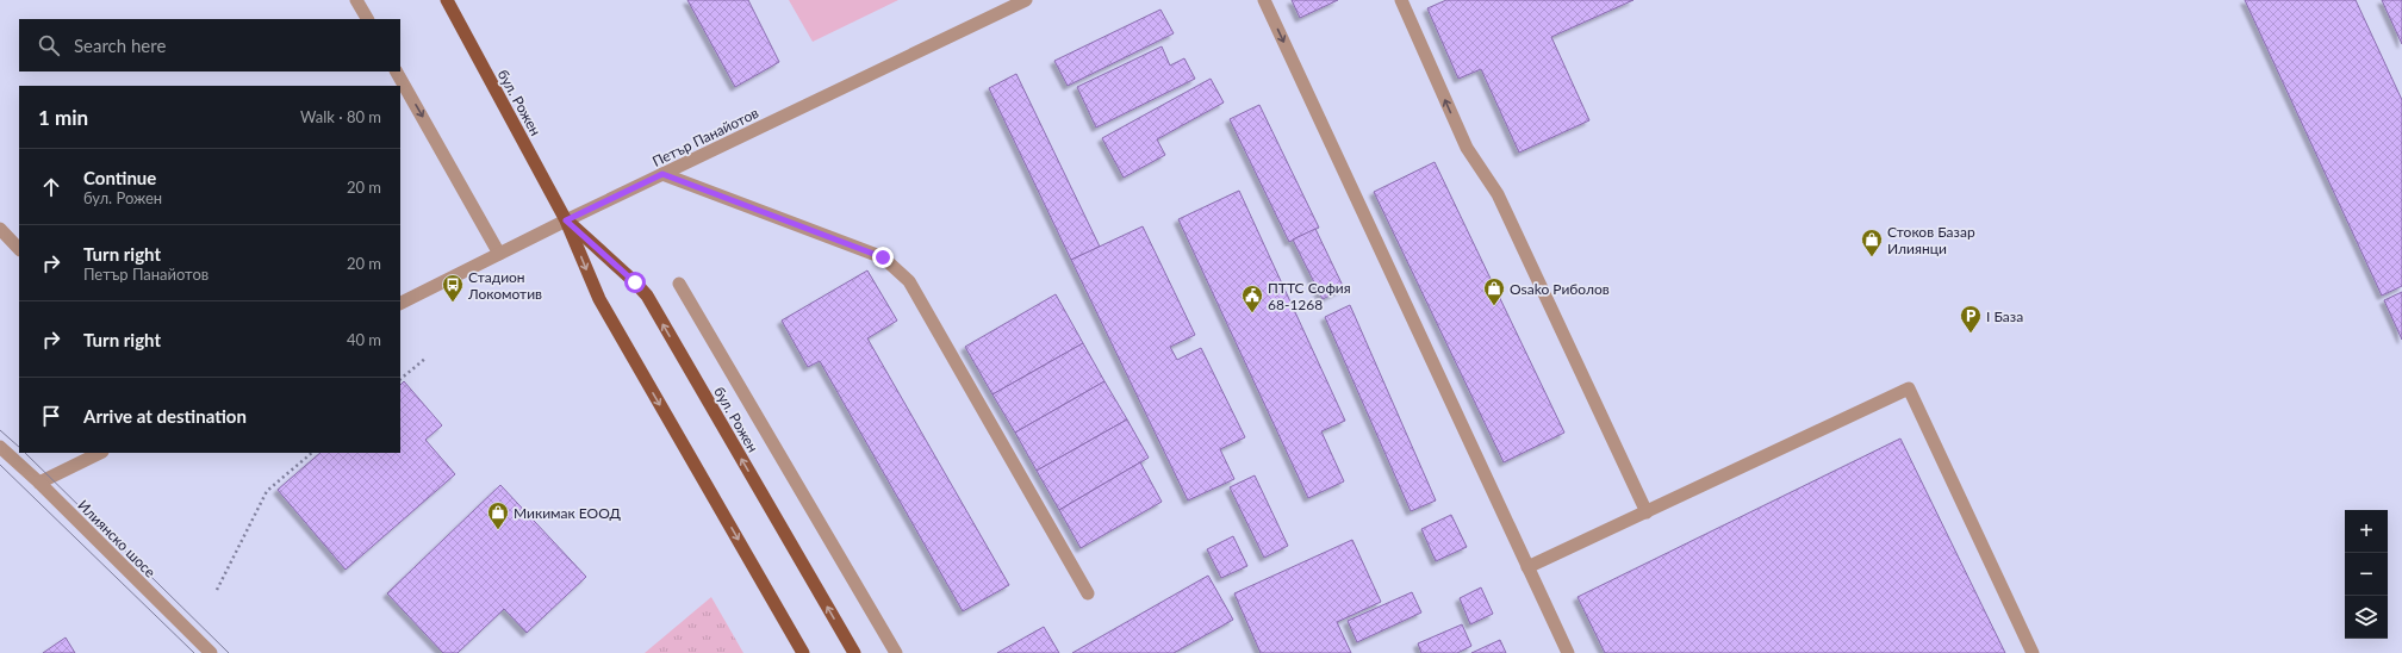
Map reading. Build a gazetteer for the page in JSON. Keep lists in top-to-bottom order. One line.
{"streets":{"main road":["бул. Рожен"],"street":["Петър Панайотов","Илиянско шосе"]},"crossings":[["бул. Рожен","Петър Панайотов"]],"places":{"shop":["Стоков Базар Илиянци","Osako Риболов","Микимак ЕООД"],"bus stop":["Стадион Локомотив"],"public building":["ПТТС София 68-1268"],"parking":["I База"]},"page":{"search":"Search here","heading":["1 min","Walk · 80 m"],"list":[["Continue","бул. Рожен","20 m"],["Turn right","Петър Панайотов","20 m"],["Turn right","40 m"],"Arrive at destination"],"map_buttons":["+","−"]}}
